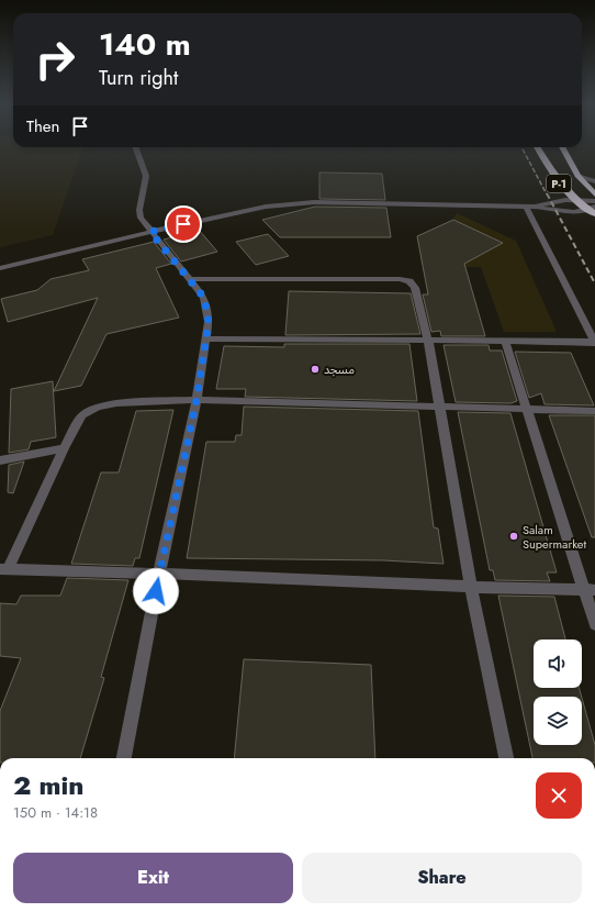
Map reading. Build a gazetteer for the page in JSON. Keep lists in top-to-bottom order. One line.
{"streets":{"highway":["P-1"]},"places":["مسجد","Salam Supermarket"],"page":{"turn":["140 m","Turn right"],"then":"Then","heading":["2 min","150 m · 14:18"],"buttons":["Exit","Share"]}}
